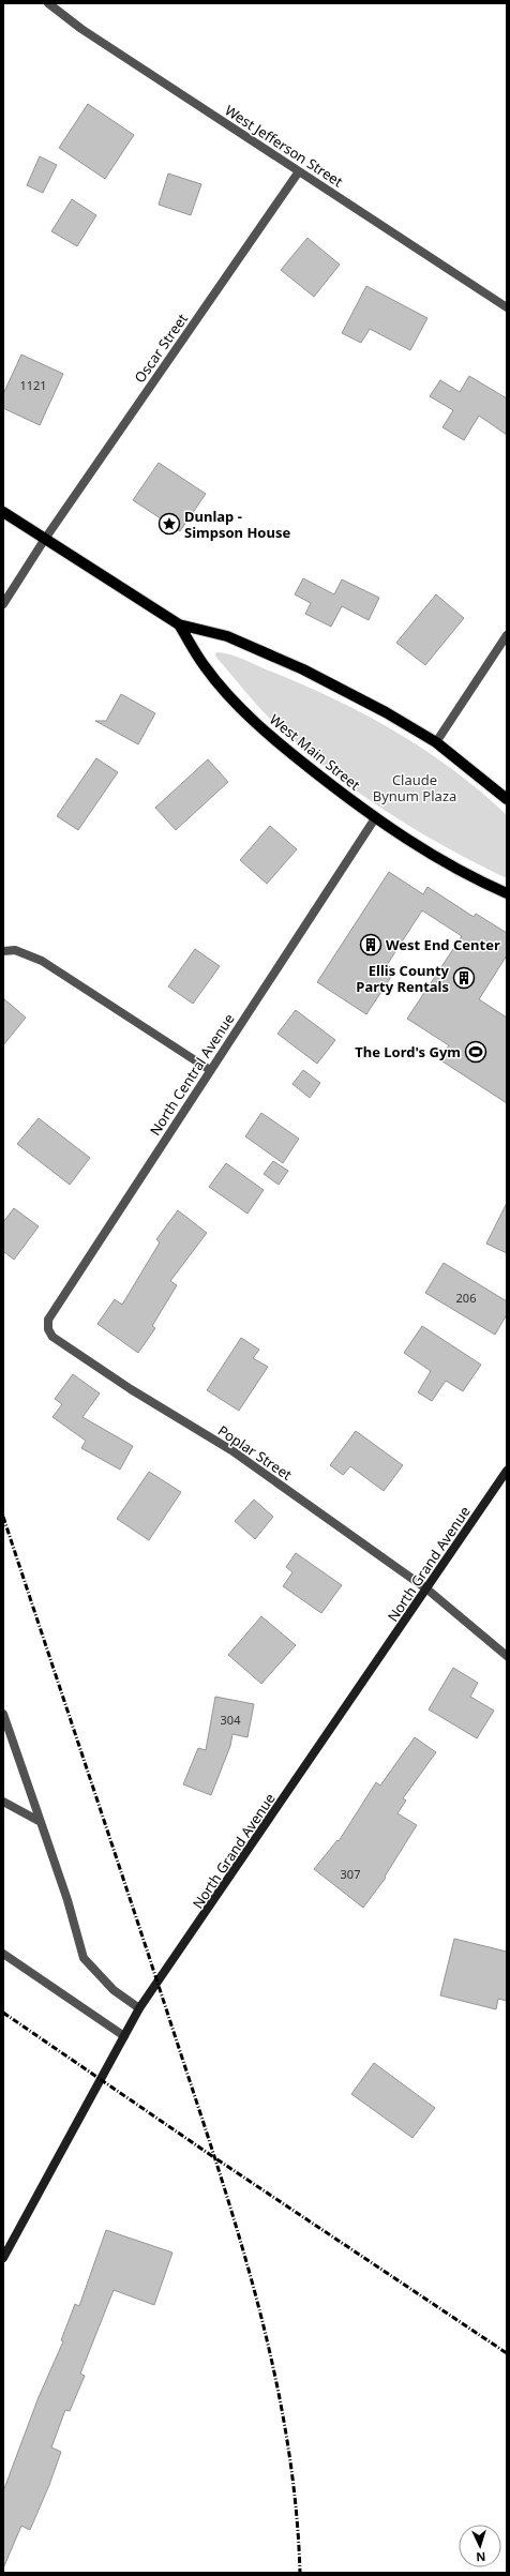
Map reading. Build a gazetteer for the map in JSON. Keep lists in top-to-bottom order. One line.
{"streets":{"main road":["West Main Street","North Grand Avenue"],"street":["West Jefferson Street","Oscar Street","North Central Avenue","Poplar Street"]},"crossings":[["West Jefferson Street","Oscar Street"],["Oscar Street","West Main Street"],["West Main Street","North Central Avenue"],["North Central Avenue","Poplar Street"],["Poplar Street","North Grand Avenue"]],"parks":["Claude Bynum Plaza"],"places":{"place":["Dunlap - Simpson House"],"building":["West End Center","Ellis County Party Rentals"],"sports":["The Lord's Gym"]},"house_numbers":["1121","206","304","307"],"north":"bottom"}
